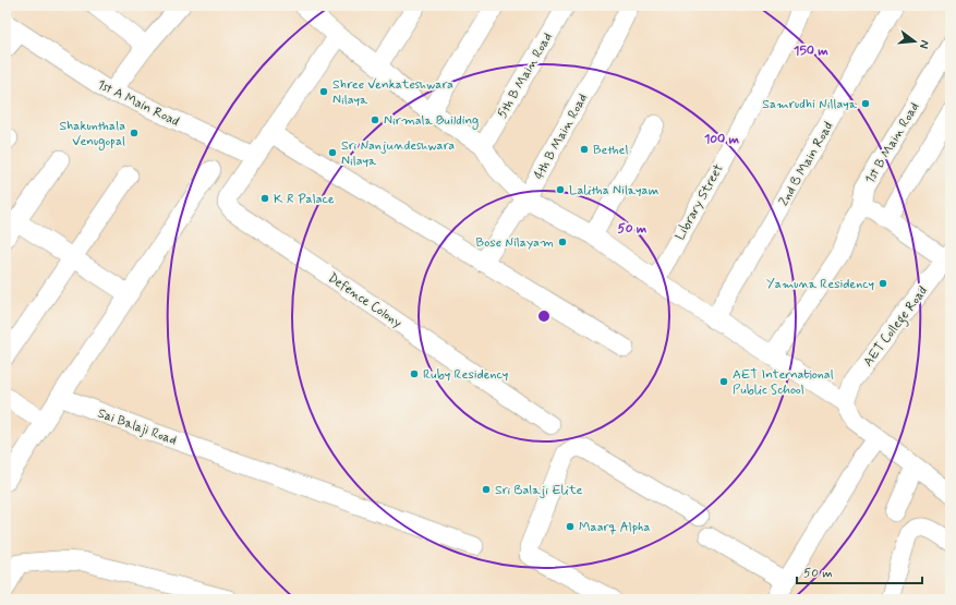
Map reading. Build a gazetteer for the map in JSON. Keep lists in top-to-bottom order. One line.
{"streets":{"street":["5th B Main Road","1st A Main Road","4th B Main Road","1st B Main Road","2nd B Main Road","Library Street","Defence Colony","AET College Road","Sai Balaji Road"]},"crossings":[["1st A Main Road","Defence Colony"]],"places":["Shree Venkateshwara Nilaya","Samrudhi Nillaya","Nirmala Building","Shakunthala Venugopal","Bethel","Sri Nanjundeshwara Nilaya","Lalitha Nilayam","K R Palace","Bose Nilayam","Yamuna Residency","Ruby Residency","AET International Public School","Sri Balaji Elite","Maarq Alpha"],"scale_bar":"50 m","north":"right","rings":["150 m","100 m","50 m"]}
